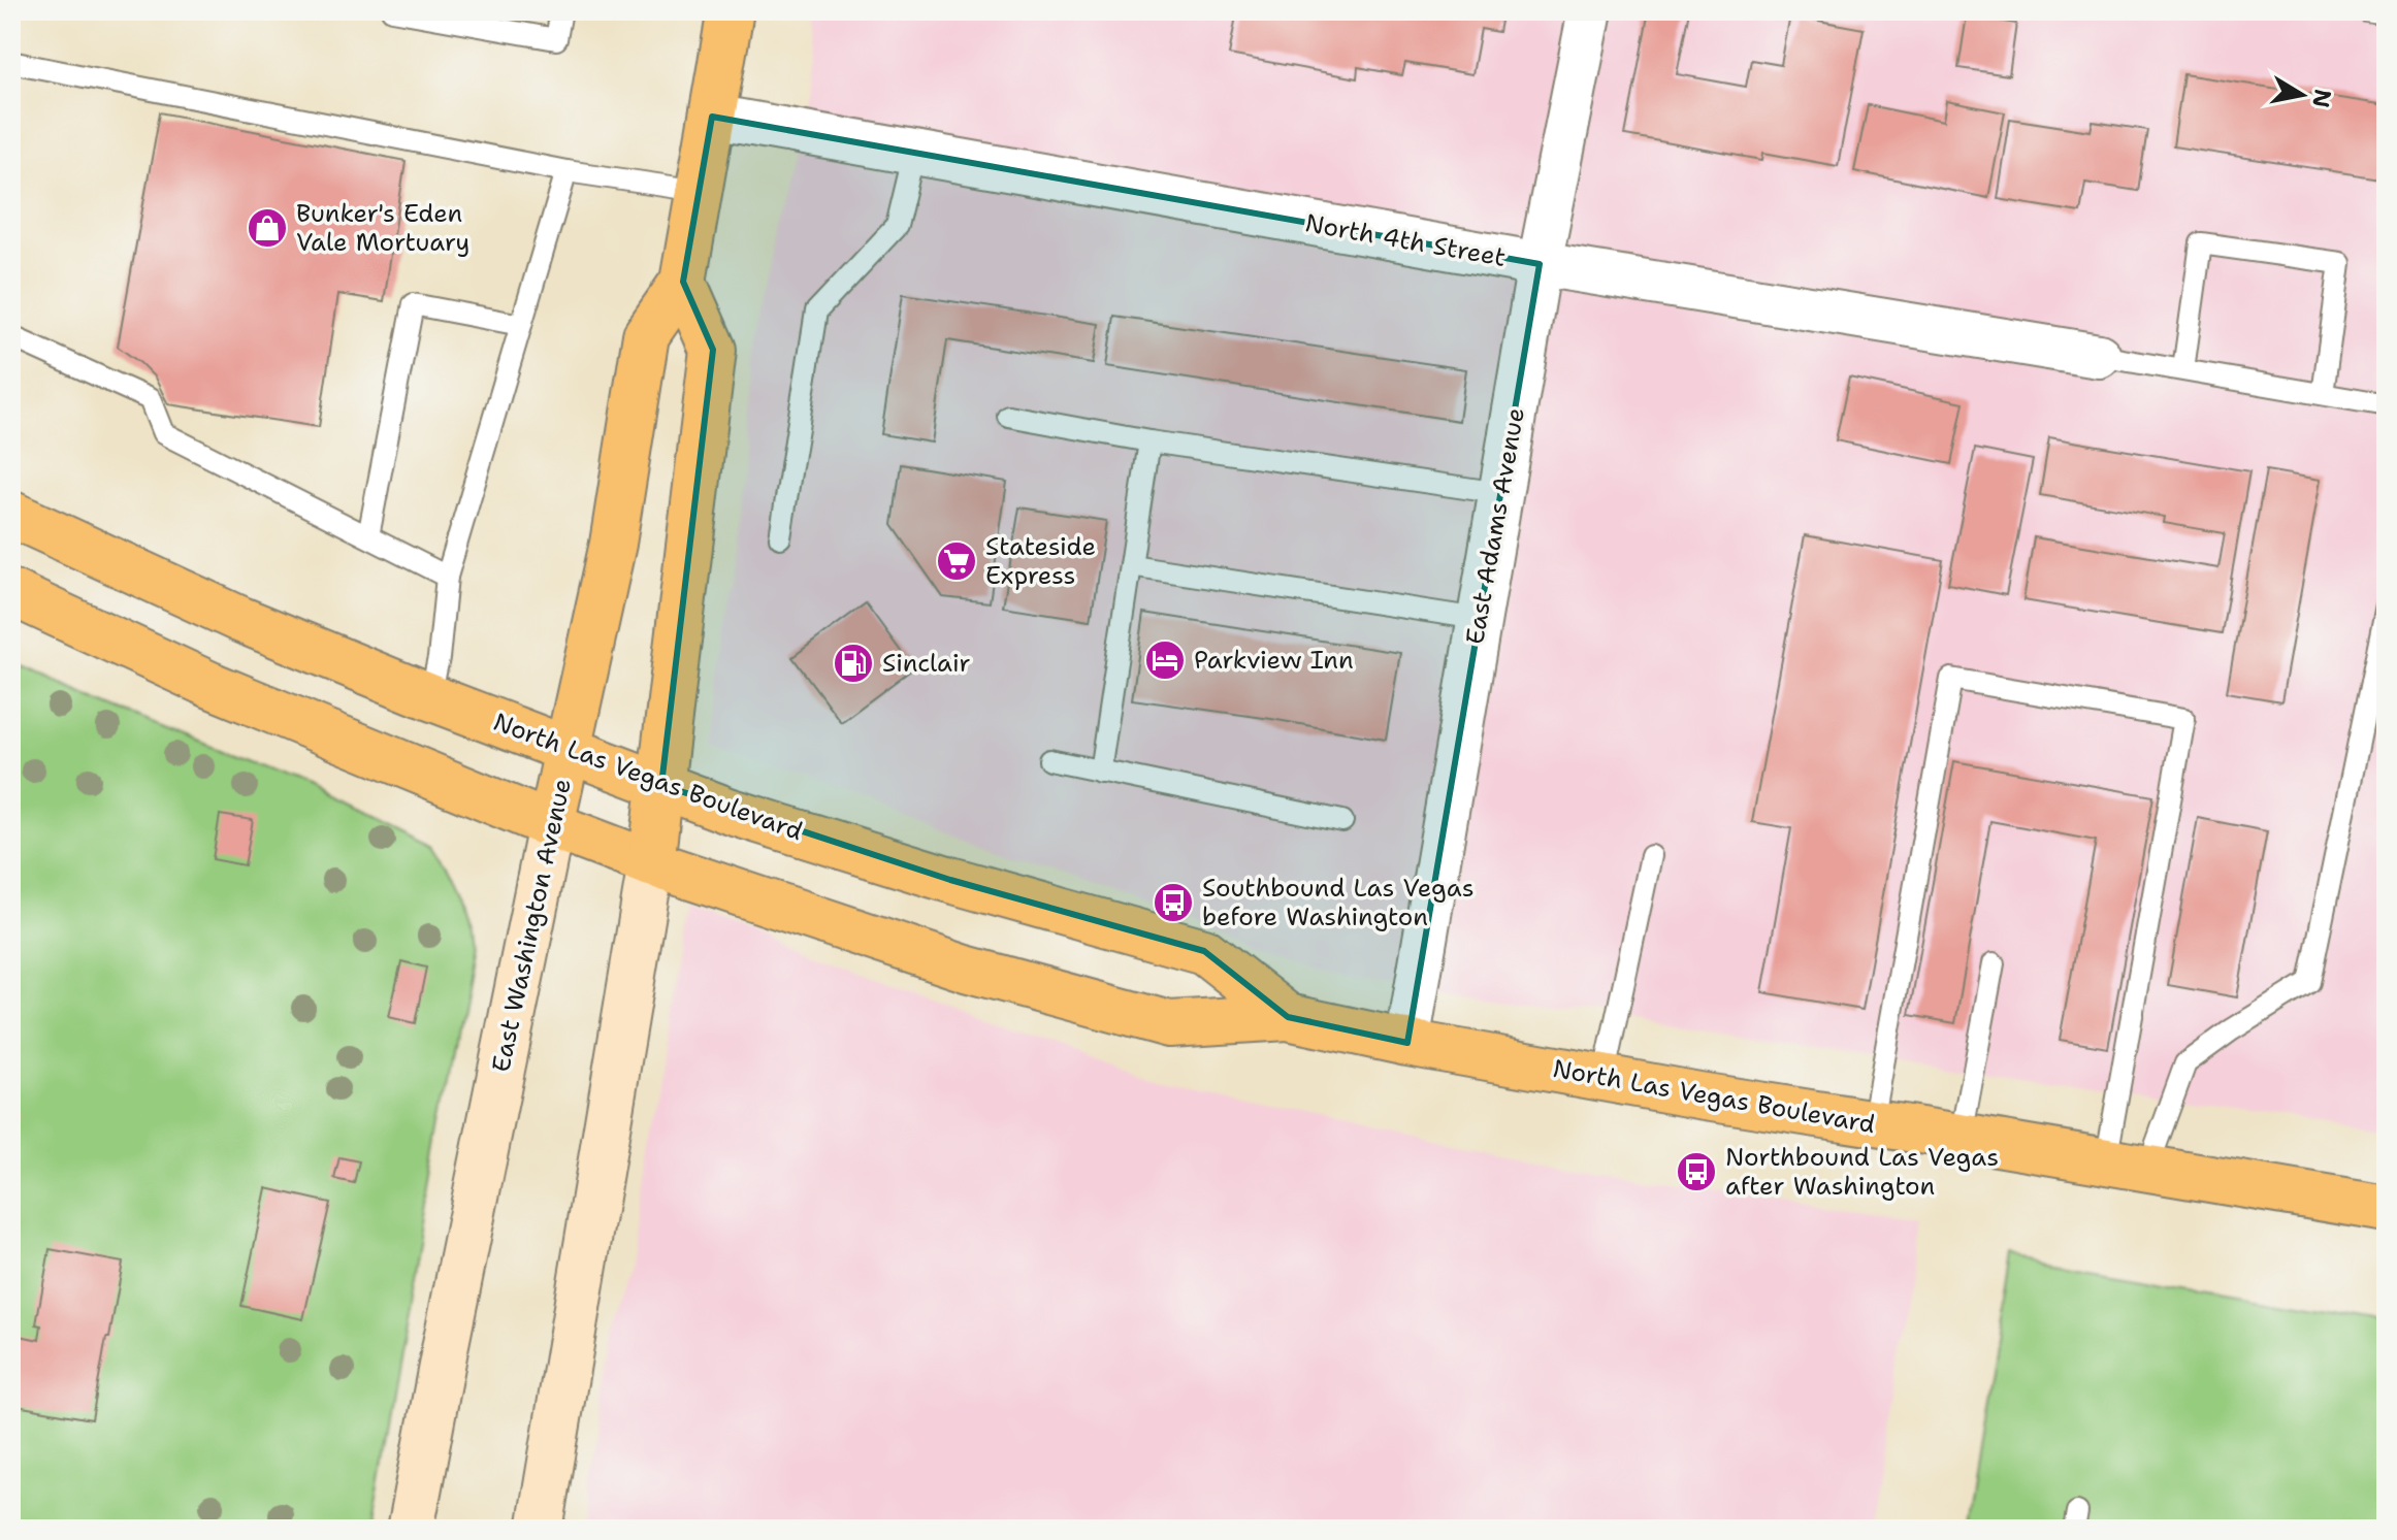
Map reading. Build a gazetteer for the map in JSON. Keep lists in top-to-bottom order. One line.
{"streets":{"main road":["North Las Vegas Boulevard","East Washington Avenue"],"street":["North 4th Street","East Adams Avenue"]},"crossings":[["North 4th Street","East Adams Avenue"],["North 4th Street","East Washington Avenue"],["East Adams Avenue","North Las Vegas Boulevard"],["North Las Vegas Boulevard","East Washington Avenue"]],"places":{"shop":["Bunker's Eden Vale Mortuary"],"supermarket":["Stateside Express"],"hotel":["Parkview Inn"],"fuel station":["Sinclair"],"bus stop":["Southbound Las Vegas before Washington","Northbound Las Vegas after Washington"]},"north":"right"}
